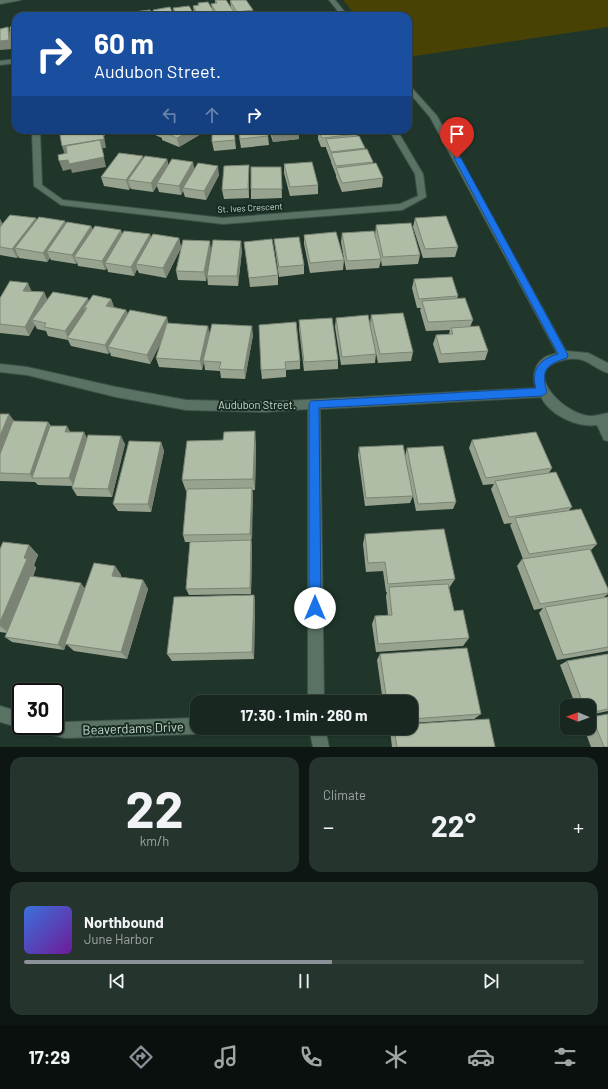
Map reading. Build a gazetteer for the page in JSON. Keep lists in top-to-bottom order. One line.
{"streets":{"street":["St. Ives Crescent","Audubon Street.","Beaverdams Drive"]},"north":"left","page":{"turn":["60 m","Audubon Street."],"limit":"30","trip":"17:30 · 1 min · 260 m","tile":[["22","km/h"],"Climate"],"heat":["−","22°","+"],"song":["Northbound","June Harbor"],"tabs":"17:29"}}
